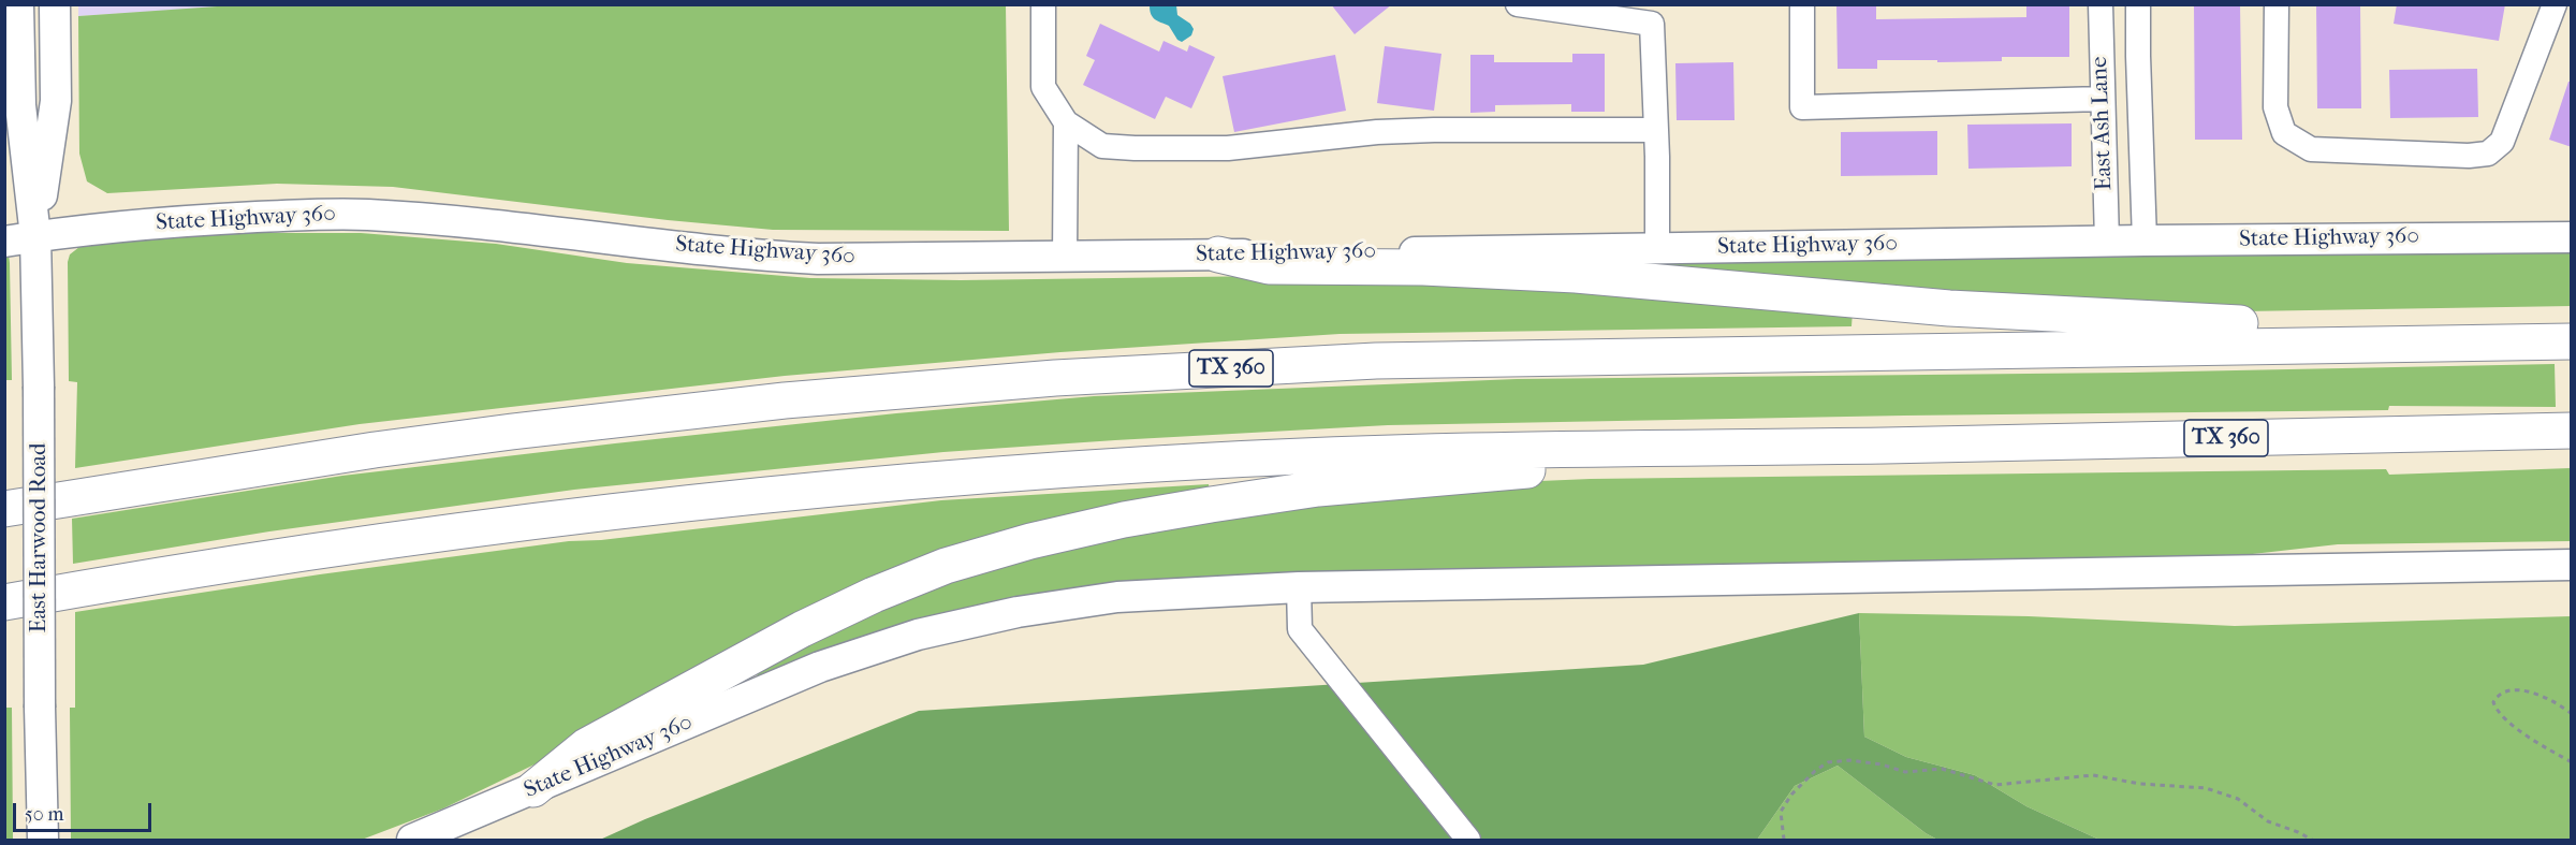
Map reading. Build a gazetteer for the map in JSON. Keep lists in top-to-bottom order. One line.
{"streets":{"highway":["TX 360"],"main road":["State Highway 360","East Harwood Road"],"street":["East Ash Lane"]},"crossings":[["East Ash Lane","State Highway 360"],["State Highway 360","East Harwood Road"]],"scale_bar":"50 m"}
